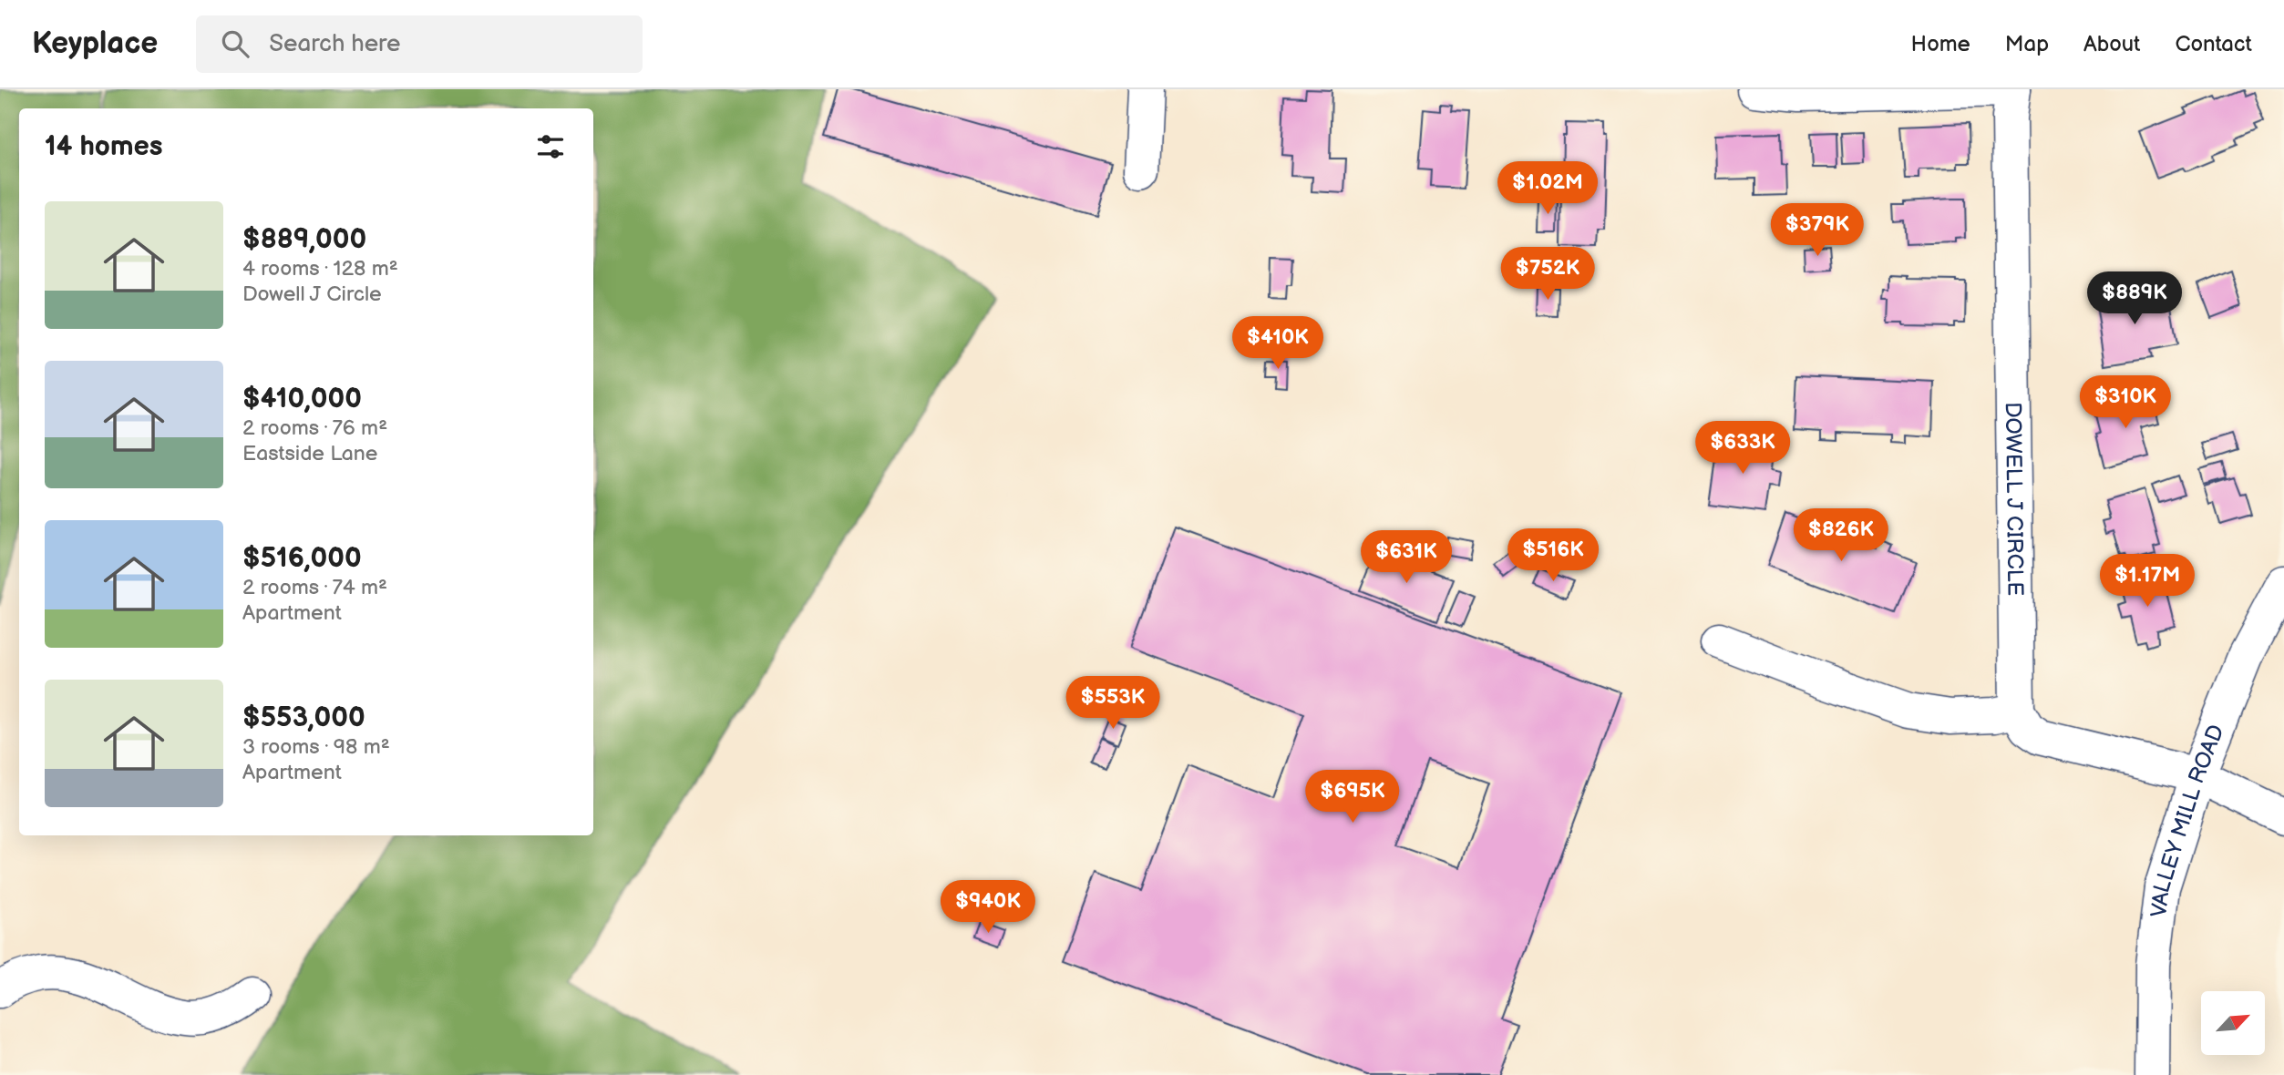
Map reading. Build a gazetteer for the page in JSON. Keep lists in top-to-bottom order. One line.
{"streets":{"street":["DOWELL J CIRCLE","VALLEY MILL ROAD"]},"north":"top right","page":{"header":"Keyplace","search":"Search here","nav":["Home","Map","About","Contact"],"heading":"14 homes","price":["$1.02M","$379K","$752K","$889K","$410K","$310K","$633K","$826K","$516K","$631K","$1.17M","$553K","$695K","$940K"],"list":[{"name":"$889,000","note":"4 rooms · 128 m² · Dowell J Circle"},{"name":"$410,000","note":"2 rooms · 76 m² · Eastside Lane"},{"name":"$516,000","note":"2 rooms · 74 m² · Apartment"},{"name":"$553,000","note":"3 rooms · 98 m² · Apartment"}]}}
